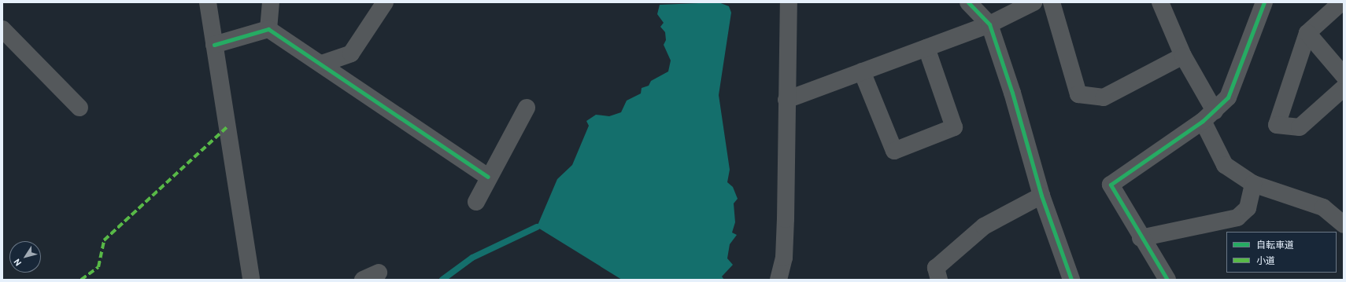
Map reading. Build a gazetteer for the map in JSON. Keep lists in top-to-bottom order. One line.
{"legend":["自転車道","小道"],"north":"bottom left"}
